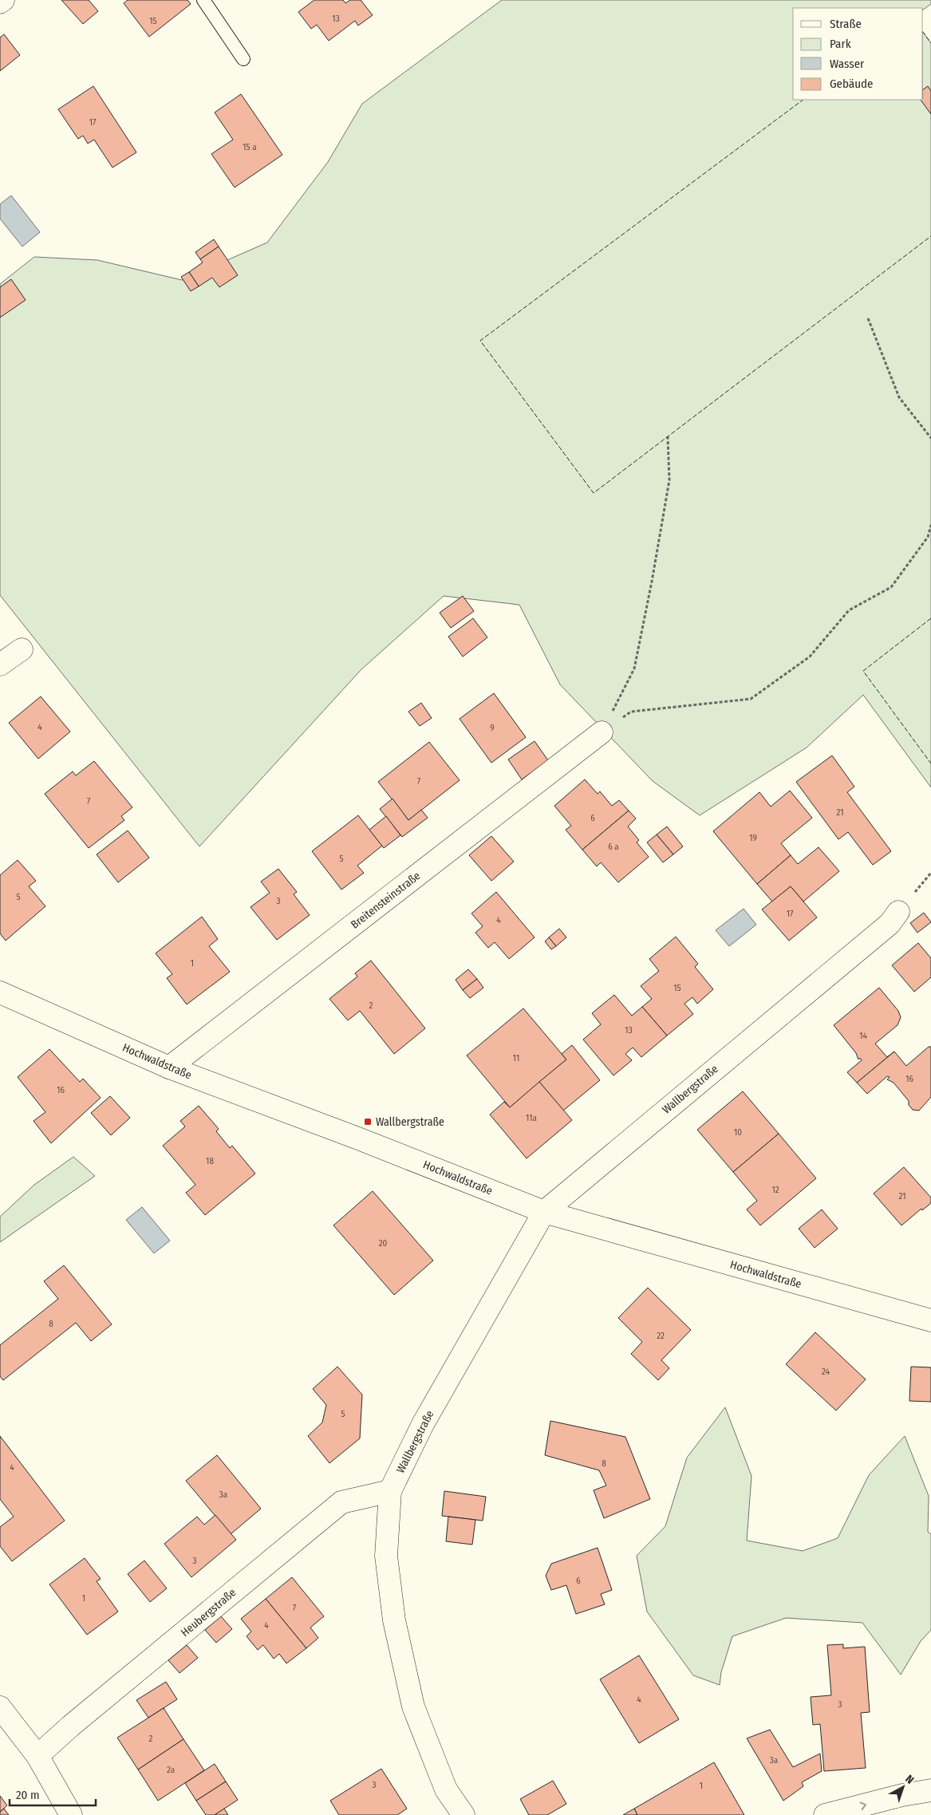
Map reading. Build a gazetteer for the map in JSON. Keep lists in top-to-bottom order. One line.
{"streets":{"street":["Breitensteinstraße","Hochwaldstraße","Wallbergstraße","Heubergstraße"]},"crossings":[["Breitensteinstraße","Hochwaldstraße"],["Hochwaldstraße","Wallbergstraße"],["Wallbergstraße","Heubergstraße"]],"places":{"transit":["Wallbergstraße"]},"house_numbers":["13","15","17","15 a","4","9","7","7","21","6","19","6 a","5","5","3","17","4","1","15","2","13","14","11","16","16","11a","10","18","12","21","20","8","22","24","5","8","4","3a","3","6","1","7","4","4","3","2","3a","2a","3","1"],"legend":["Straße","Park","Wasser","Gebäude"],"scale_bar":"20 m","north":"top right"}
